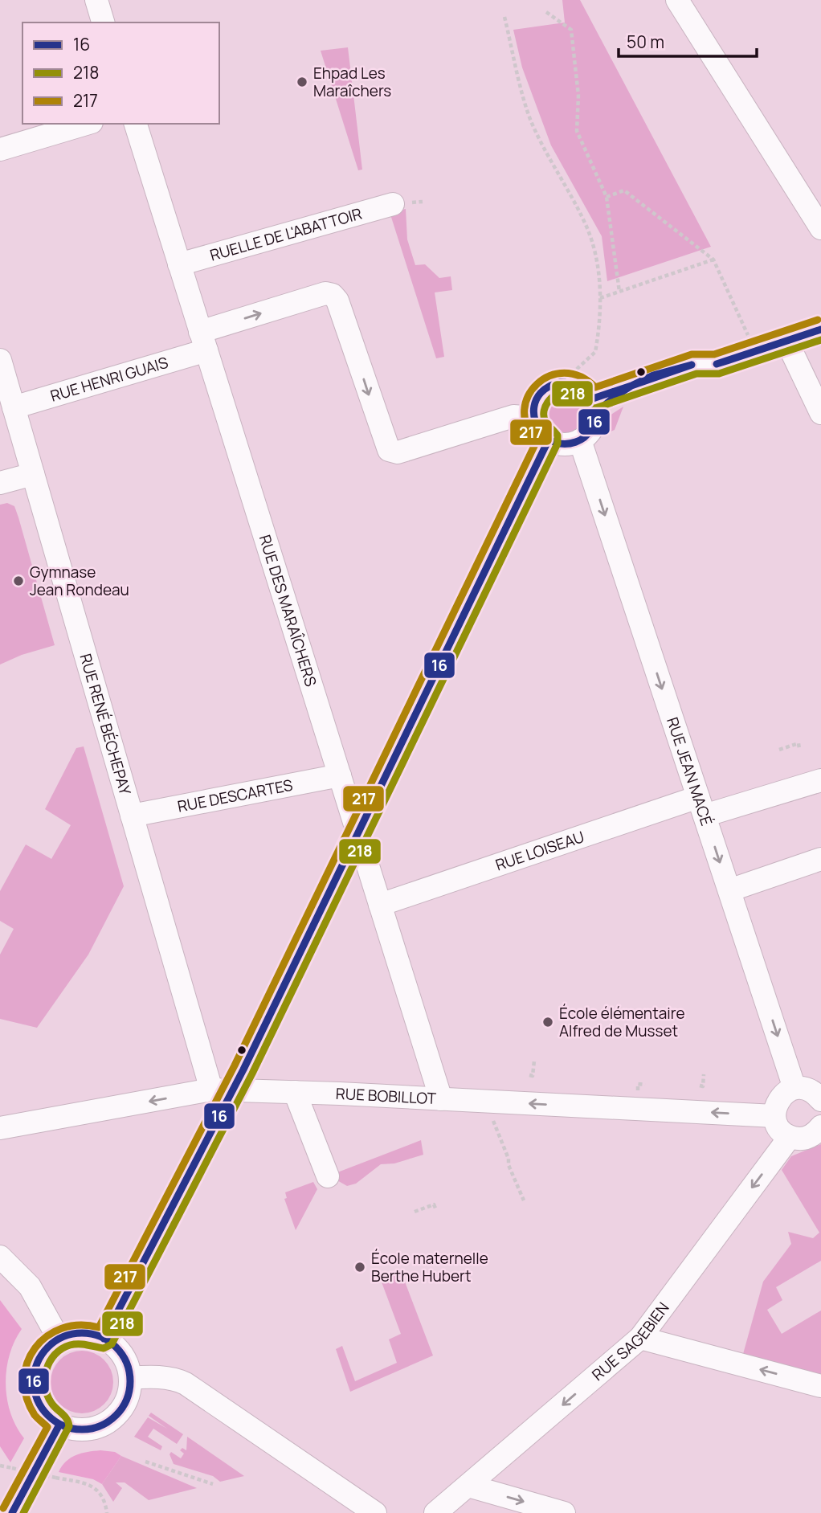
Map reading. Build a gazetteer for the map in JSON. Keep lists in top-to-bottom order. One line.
{"streets":{"street":["RUELLE DE L'ABATTOIR","RUE HENRI GUAIS","RUE DES MARAÎCHERS","RUE RENÉ BÉCHEPAY","RUE JEAN MACÉ","RUE DESCARTES","RUE LOISEAU","RUE BOBILLOT","RUE SAGEBIEN"]},"crossings":[["RUELLE DE L'ABATTOIR","RUE DES MARAÎCHERS"],["RUE HENRI GUAIS","RUE DES MARAÎCHERS"],["RUE HENRI GUAIS","RUE RENÉ BÉCHEPAY"],["RUE HENRI GUAIS","RUE JEAN MACÉ"],["RUE DES MARAÎCHERS","RUE DESCARTES"],["RUE DES MARAÎCHERS","RUE LOISEAU"],["RUE DES MARAÎCHERS","RUE BOBILLOT"],["RUE RENÉ BÉCHEPAY","RUE DESCARTES"],["RUE RENÉ BÉCHEPAY","RUE BOBILLOT"],["RUE JEAN MACÉ","RUE LOISEAU"]],"one_way":["RUE JEAN MACÉ","RUE BOBILLOT","RUE SAGEBIEN"],"places":["Ehpad Les Maraîchers","Gymnase Jean Rondeau","École élémentaire Alfred de Musset","École maternelle Berthe Hubert"],"lines":["transit line 217","transit line 16","transit line 218"],"legend":["16","218","217"],"scale_bar":"50 m"}
